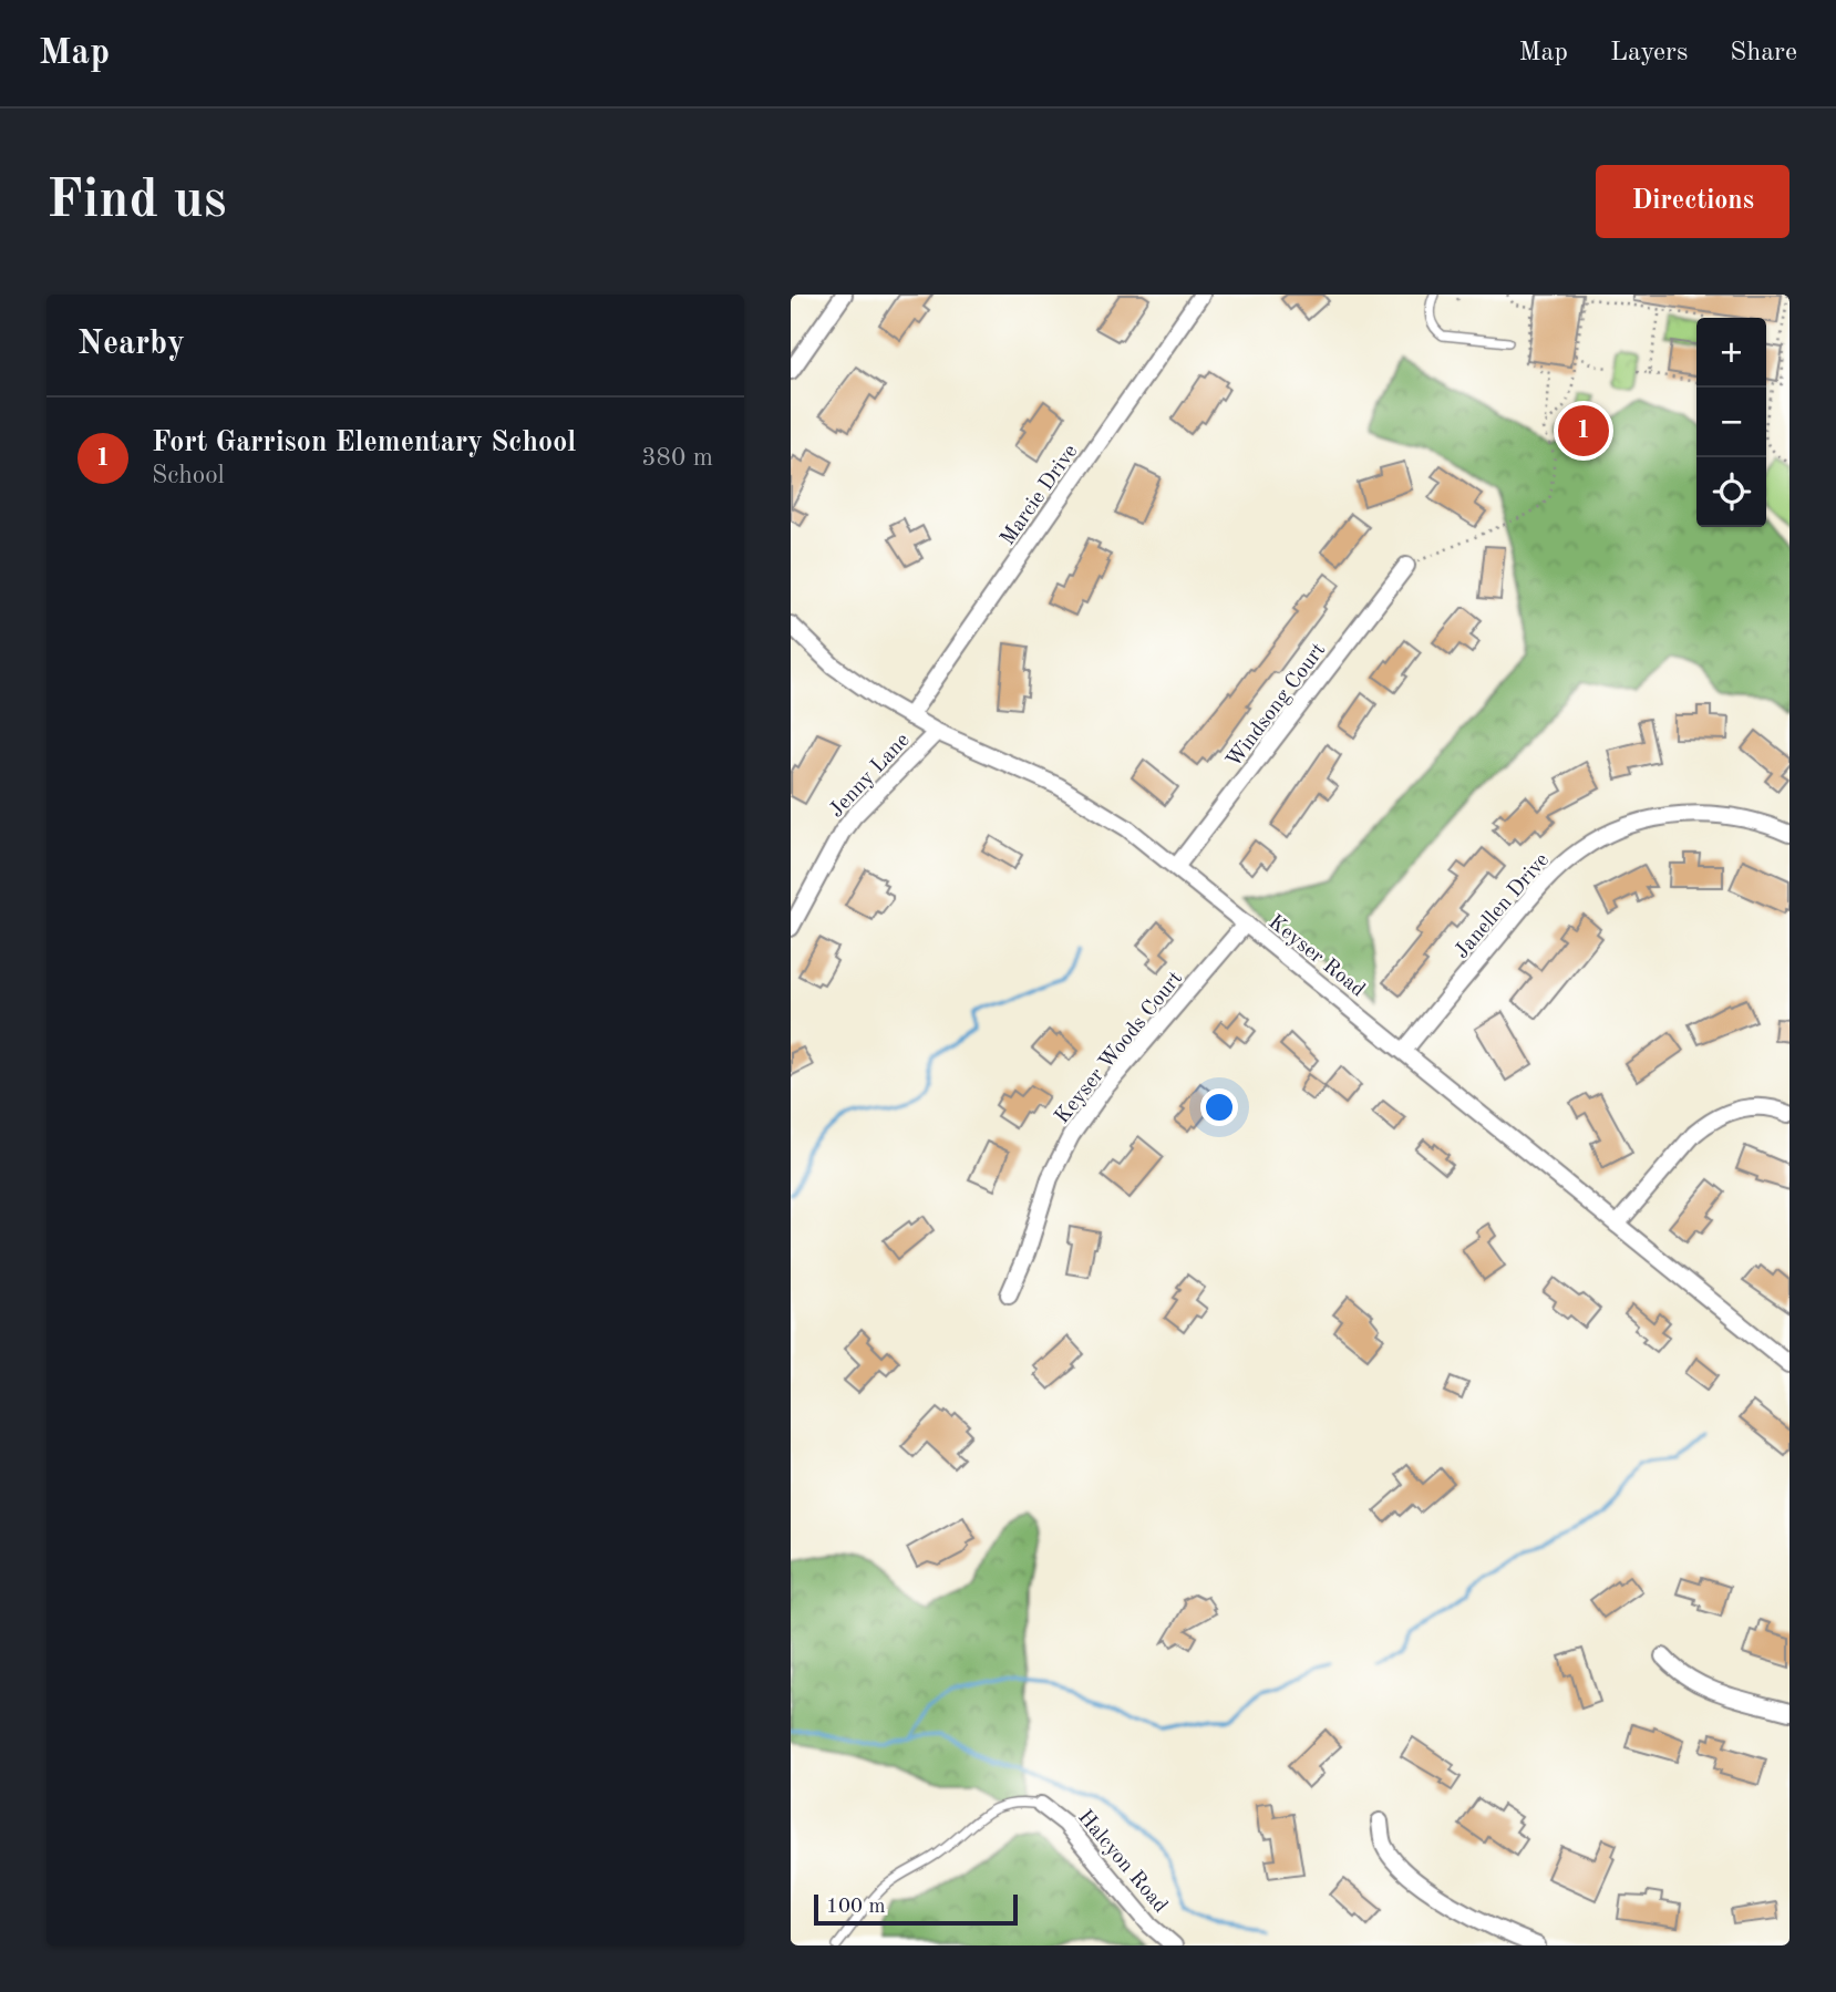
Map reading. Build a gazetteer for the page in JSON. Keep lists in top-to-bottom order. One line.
{"streets":{"street":["Marcie Drive","Windsong Court","Jenny Lane","Janellen Drive","Keyser Road","Keyser Woods Court","Halcyon Road"]},"crossings":[["Marcie Drive","Keyser Road"],["Windsong Court","Keyser Road"],["Jenny Lane","Keyser Road"],["Janellen Drive","Keyser Road"],["Keyser Road","Keyser Woods Court"]],"scale_bar":"100 m","page":{"header":"Map","nav":["Map","Layers","Share"],"buttons":"Directions","title":"Find us","heading":"Nearby","map_buttons":["+","−"],"list":[{"mark":"1","name":"Fort Garrison Elementary School","note":"School","value":"380 m"}],"pins":"1","scale":"100 m"}}
